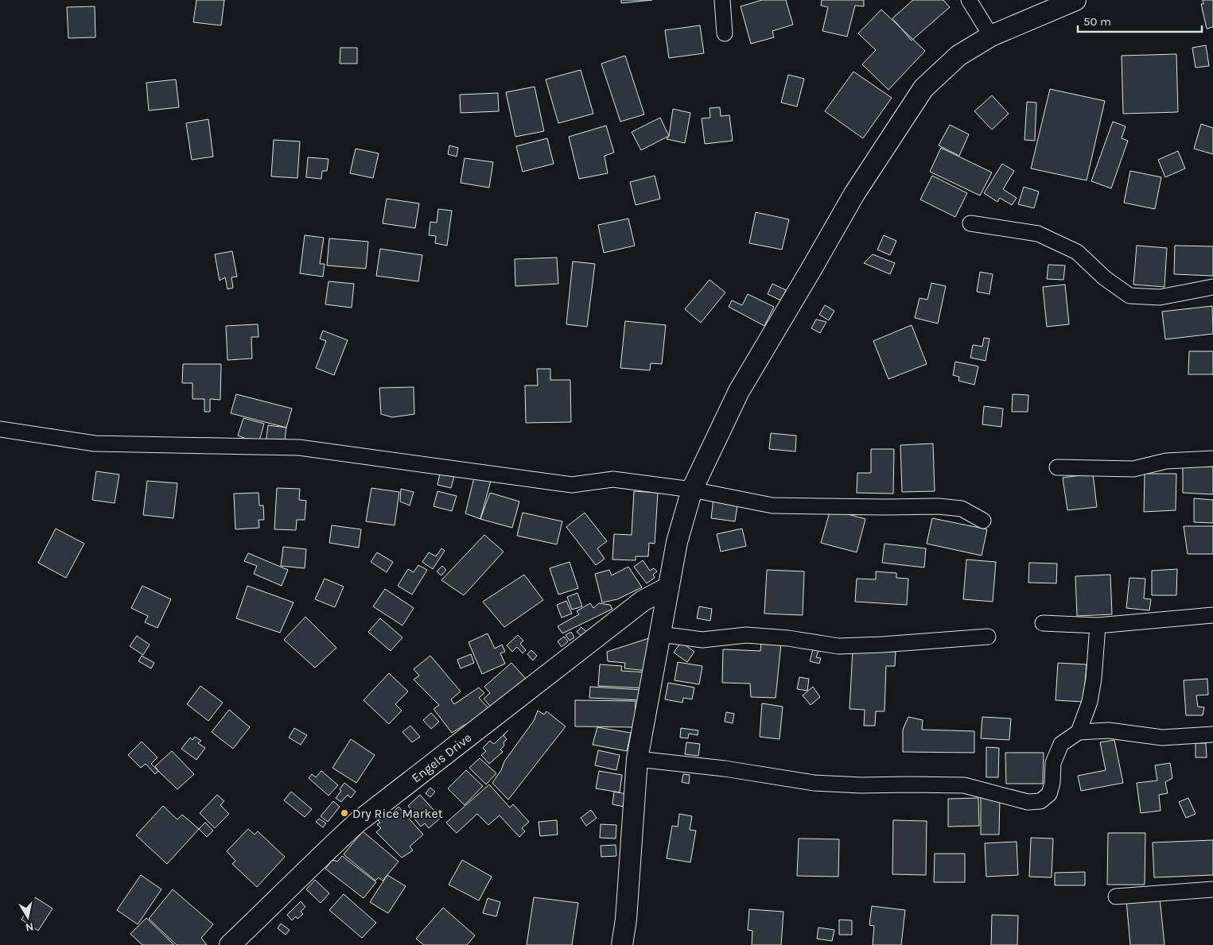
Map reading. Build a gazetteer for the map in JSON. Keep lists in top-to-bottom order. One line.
{"streets":{"main road":["Engels Drive"]},"places":["Dry Rice Market"],"scale_bar":"50 m","north":"bottom"}
